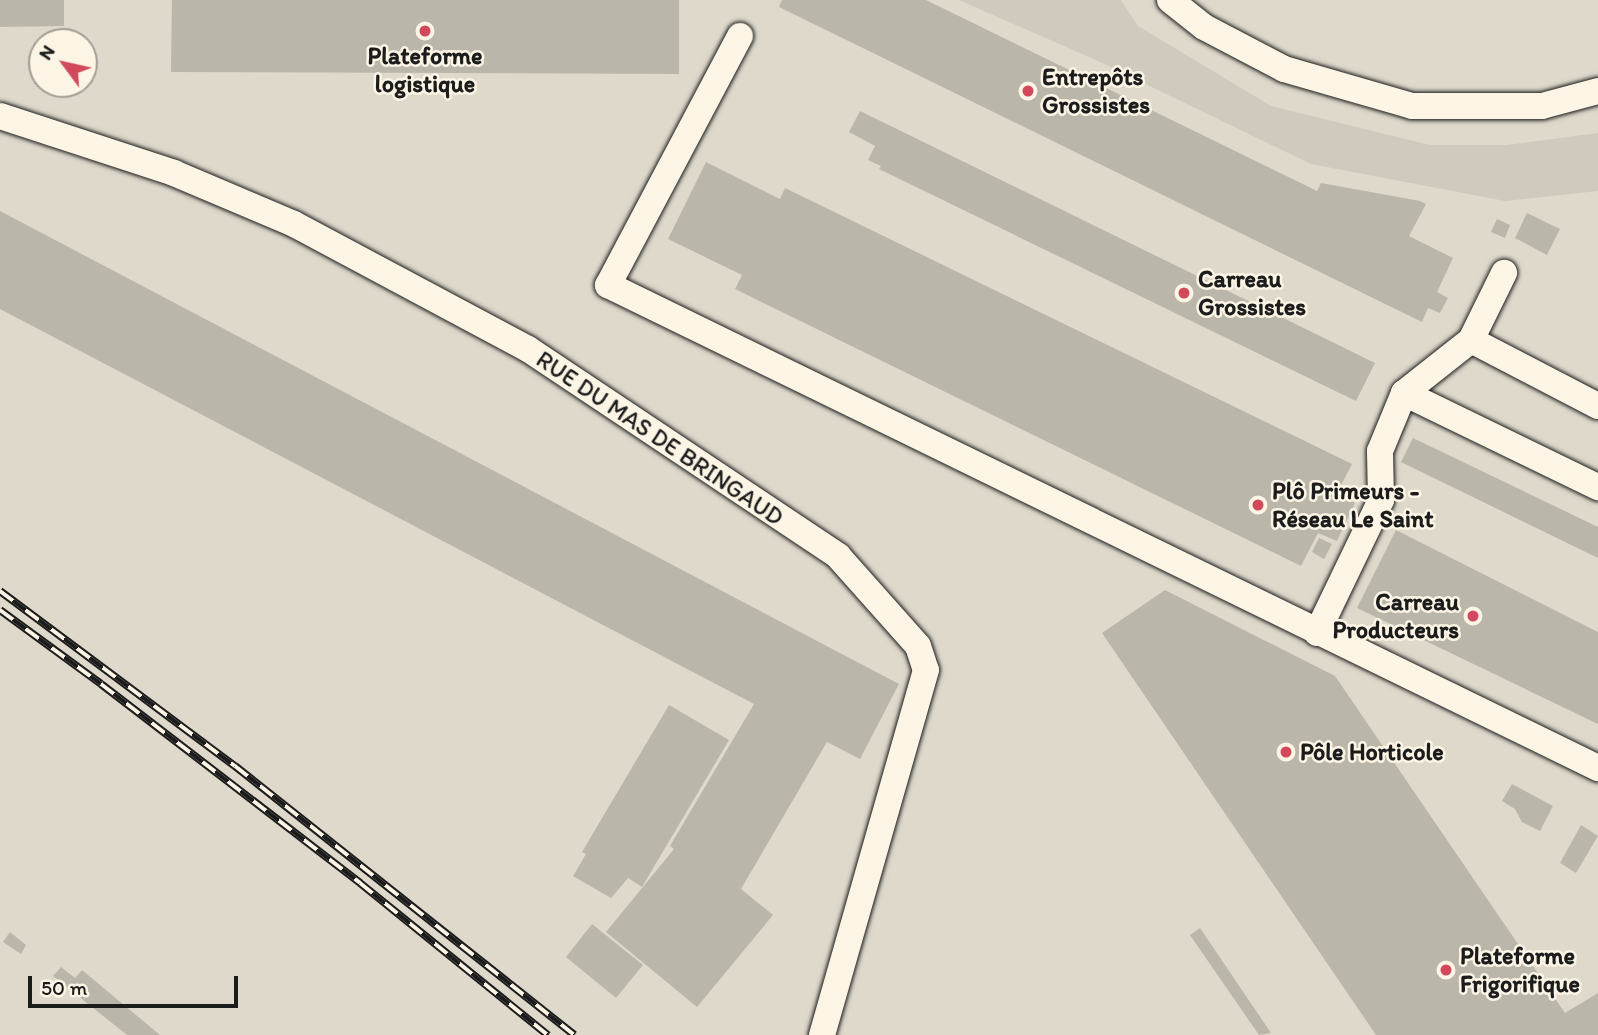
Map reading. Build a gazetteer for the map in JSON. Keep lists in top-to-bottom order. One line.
{"streets":{"street":["RUE DU MAS DE BRINGAUD"]},"places":["Plateforme logistique","Entrepôts Grossistes","Carreau Grossistes","Plô Primeurs - Réseau Le Saint","Carreau Producteurs","Pôle Horticole","Plateforme Frigorifique"],"scale_bar":"50 m","north":"top left"}
